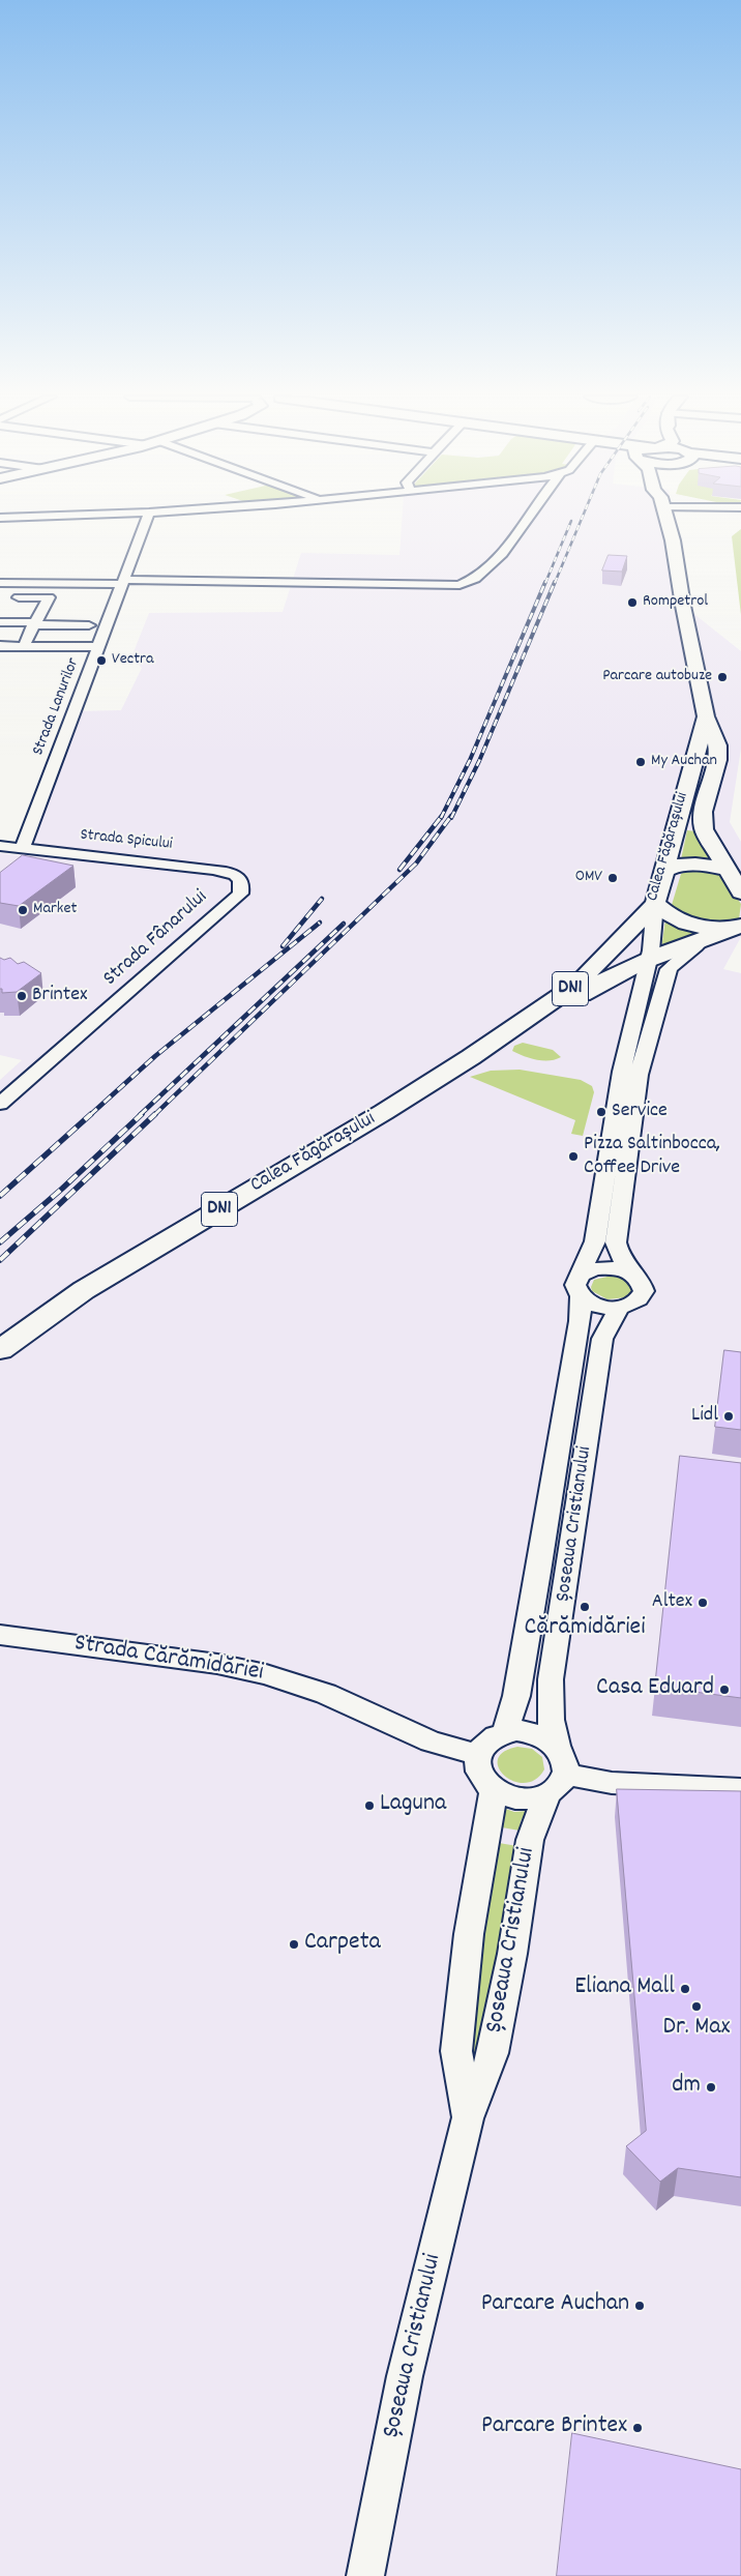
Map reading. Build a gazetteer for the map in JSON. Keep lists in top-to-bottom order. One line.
{"streets":{"main road":["Calea Făgărașului","DN1"],"street":["Strada Lanurilor","Strada Spicului","Strada Fânarului","Șoseaua Cristianului","Strada Cărămidăriei"]},"crossings":[["Strada Lanurilor","Strada Spicului"],["Strada Spicului","Strada Fânarului"],["Calea Făgărașului","DN1"],["Calea Făgărașului","Șoseaua Cristianului"],["DN1","Șoseaua Cristianului"],["Șoseaua Cristianului","Strada Cărămidăriei"]],"places":["Rompetrol","Vectra","Parcare autobuze","My Auchan","OMV","Market","Brintex","Service","Pizza Saltinbocca, Coffee Drive","Lidl","Altex","Cărămidăriei","Casa Eduard","Laguna","Carpeta","Eliana Mall","Dr. Max","dm","Parcare Auchan","Parcare Brintex"]}
